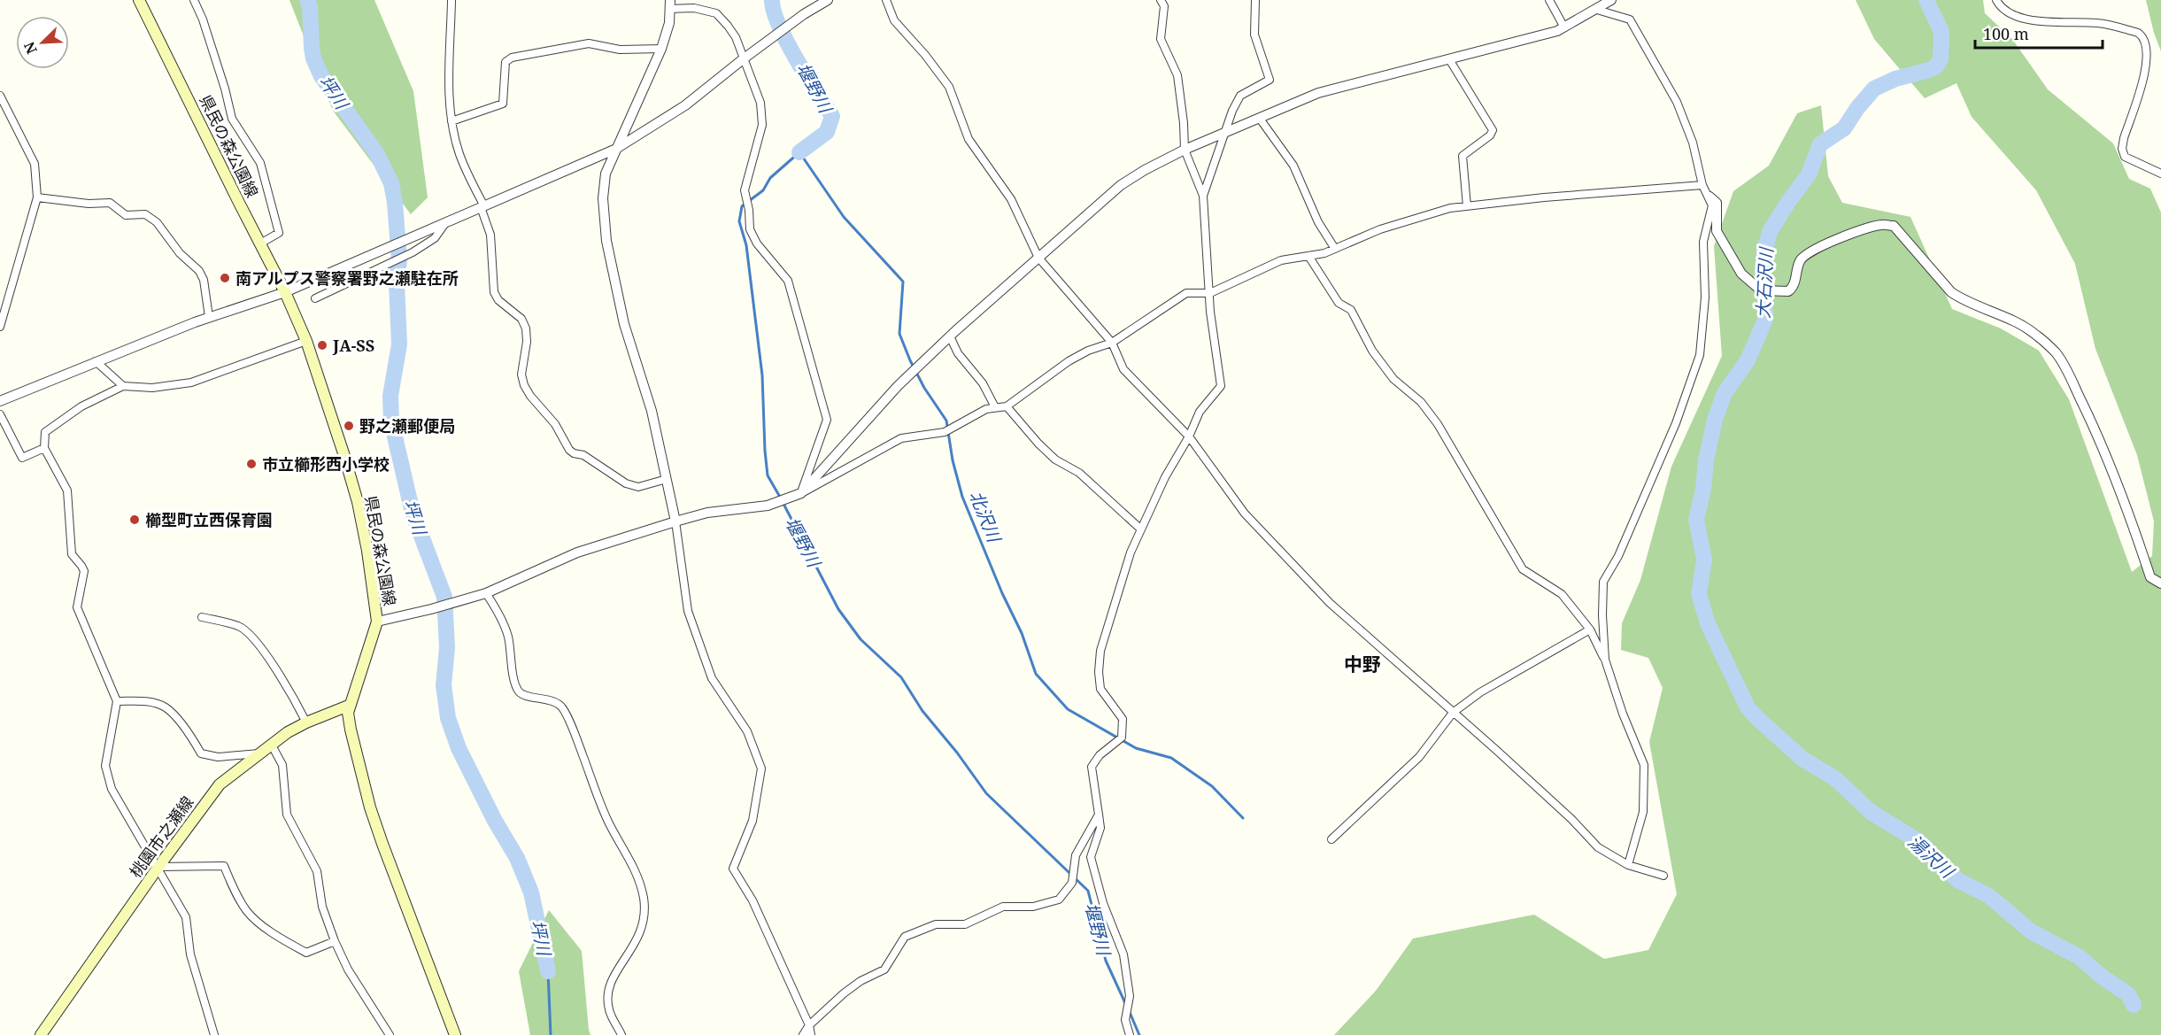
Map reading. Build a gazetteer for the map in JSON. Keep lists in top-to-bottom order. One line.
{"streets":{"main road":["県民の森公園線","桃園市之瀬線"]},"crossings":[["県民の森公園線","桃園市之瀬線"]],"districts":["中野"],"water":["堰野川","坪川","大石沢川","北沢川","湯沢川"],"places":["南アルプス警察署野之瀬駐在所","JA-SS","野之瀬郵便局","市立櫛形西小学校","櫛型町立西保育園"],"scale_bar":"100 m","north":"bottom left"}
